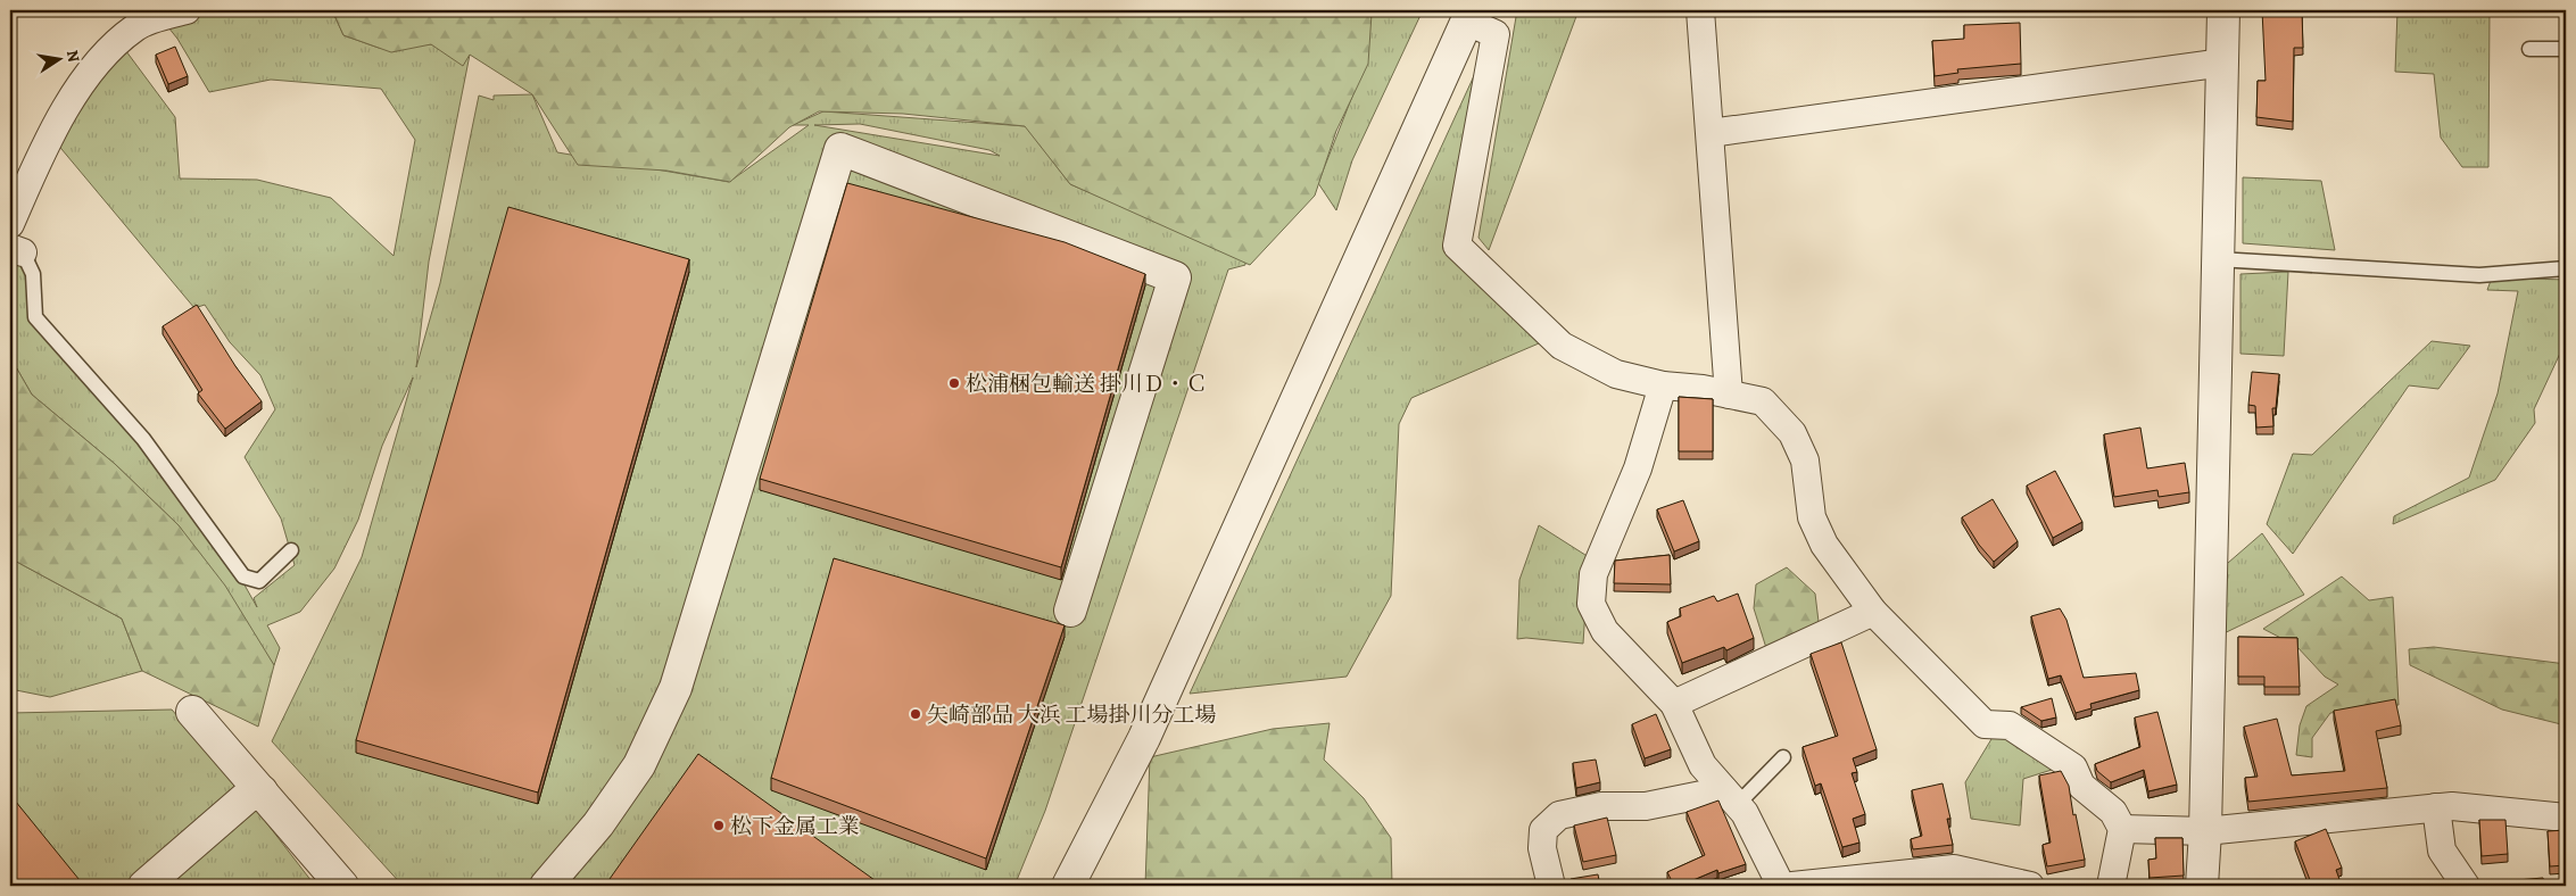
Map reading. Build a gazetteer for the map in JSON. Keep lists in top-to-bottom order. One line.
{"places":["松浦梱包輸送 掛川Ｄ・Ｃ","矢崎部品 大浜 工場掛川分工場","松下金属工業"],"north":"right"}
